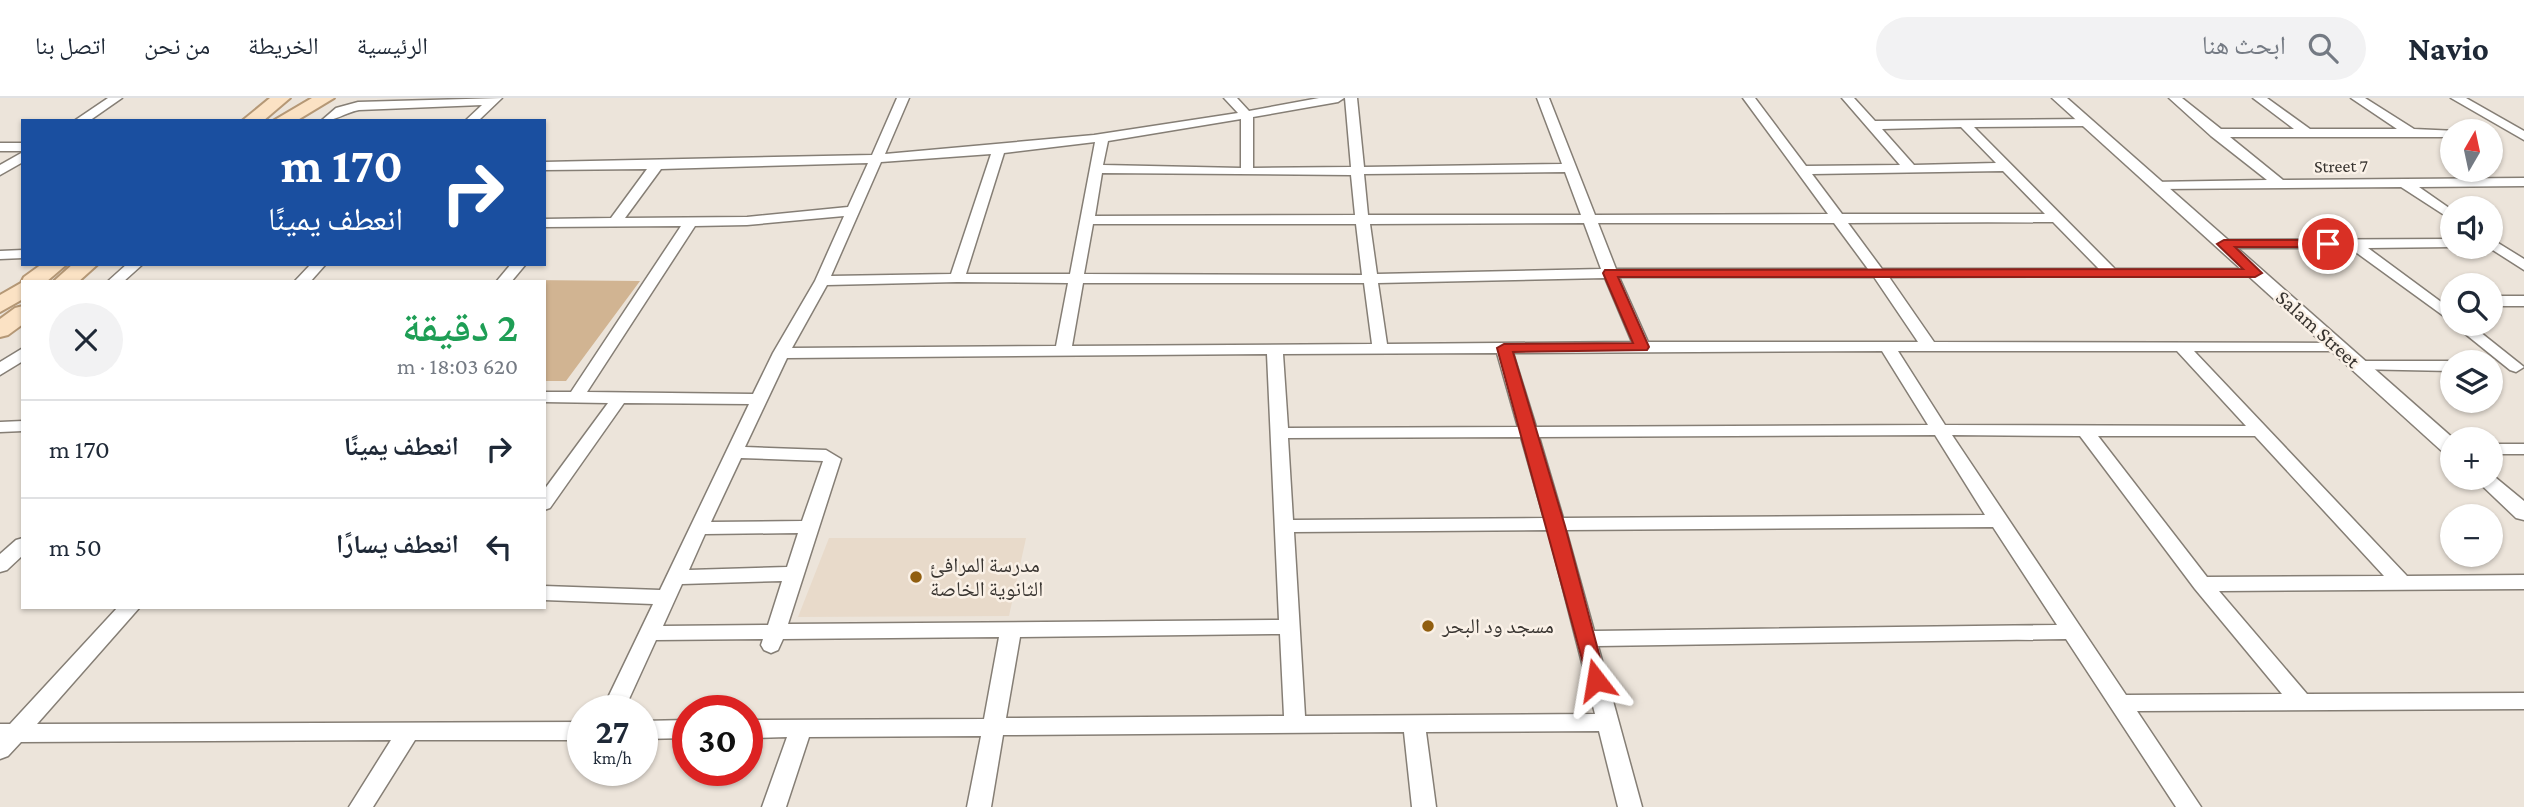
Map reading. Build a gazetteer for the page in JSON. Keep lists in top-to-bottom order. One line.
{"streets":{"street":["Street 7","Salam Street"]},"crossings":[["Street 7","Salam Street"]],"places":["مدرسة المرافئ الثانوية الخاصة","مسجد ود البحر"],"north":"top","page":{"header":"Navio","search":"ابحث هنا","nav":["الرئيسية","الخريطة","من نحن","اتصل بنا"],"map_buttons":["+","−"],"turn":["170 m","انعطف يمينًا"],"heading":["2 دقيقة","620 m · 18:03"],"list":[{"name":"انعطف يمينًا","value":"170 m"},{"name":"انعطف يسارًا","value":"50 m"}],"speed":"27 km/h","limit":"30"}}
